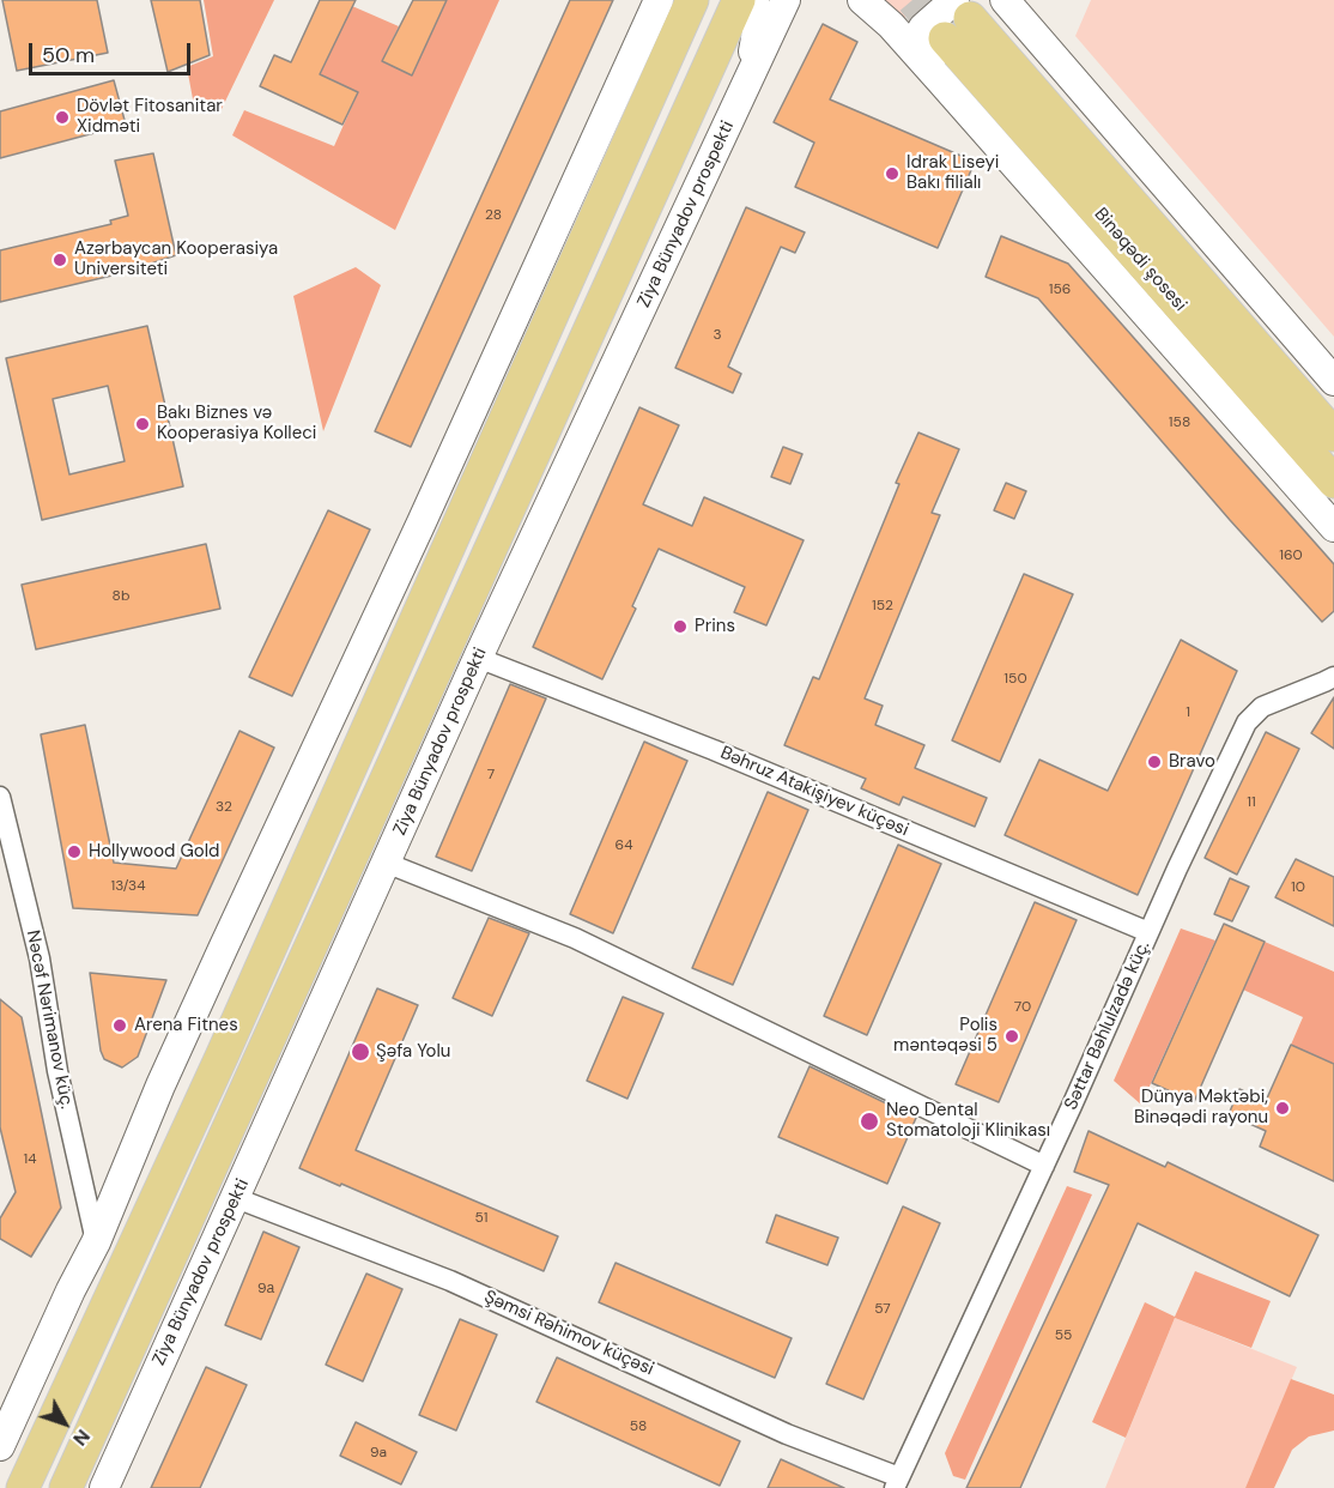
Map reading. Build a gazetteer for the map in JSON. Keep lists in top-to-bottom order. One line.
{"streets":{"main road":["Ziya Bünyadov prospekti","Binəqədi şosesi"],"street":["Bəhruz Atakişiyev küçəsi","Nəcəf Nərimanov küç.","Səttar Bəhlulzadə küç.","Şəmsi Rəhimov küçəsi"]},"crossings":[["Ziya Bünyadov prospekti","Bəhruz Atakişiyev küçəsi"],["Ziya Bünyadov prospekti","Şəmsi Rəhimov küçəsi"],["Bəhruz Atakişiyev küçəsi","Səttar Bəhlulzadə küç."],["Səttar Bəhlulzadə küç.","Şəmsi Rəhimov küçəsi"]],"places":["Dövlət Fitosanitar Xidməti","Idrak Liseyi Bakı filialı","Azərbaycan Kooperasiya Universiteti","Bakı Biznes və Kooperasiya Kolleci","Prins","Bravo","Hollywood Gold","Arena Fitnes","Polis məntəqəsi 5","Şəfa Yolu","Dünya Məktəbi, Binəqədi rayonu","Neo Dental Stomatoloji Klinikası"],"house_numbers":["28","156","3","158","160","8b","152","150","1","7","11","32","64","13/34","10","70","14","51","9а","57","55","58","9a"],"scale_bar":"50 m","north":"bottom right"}
